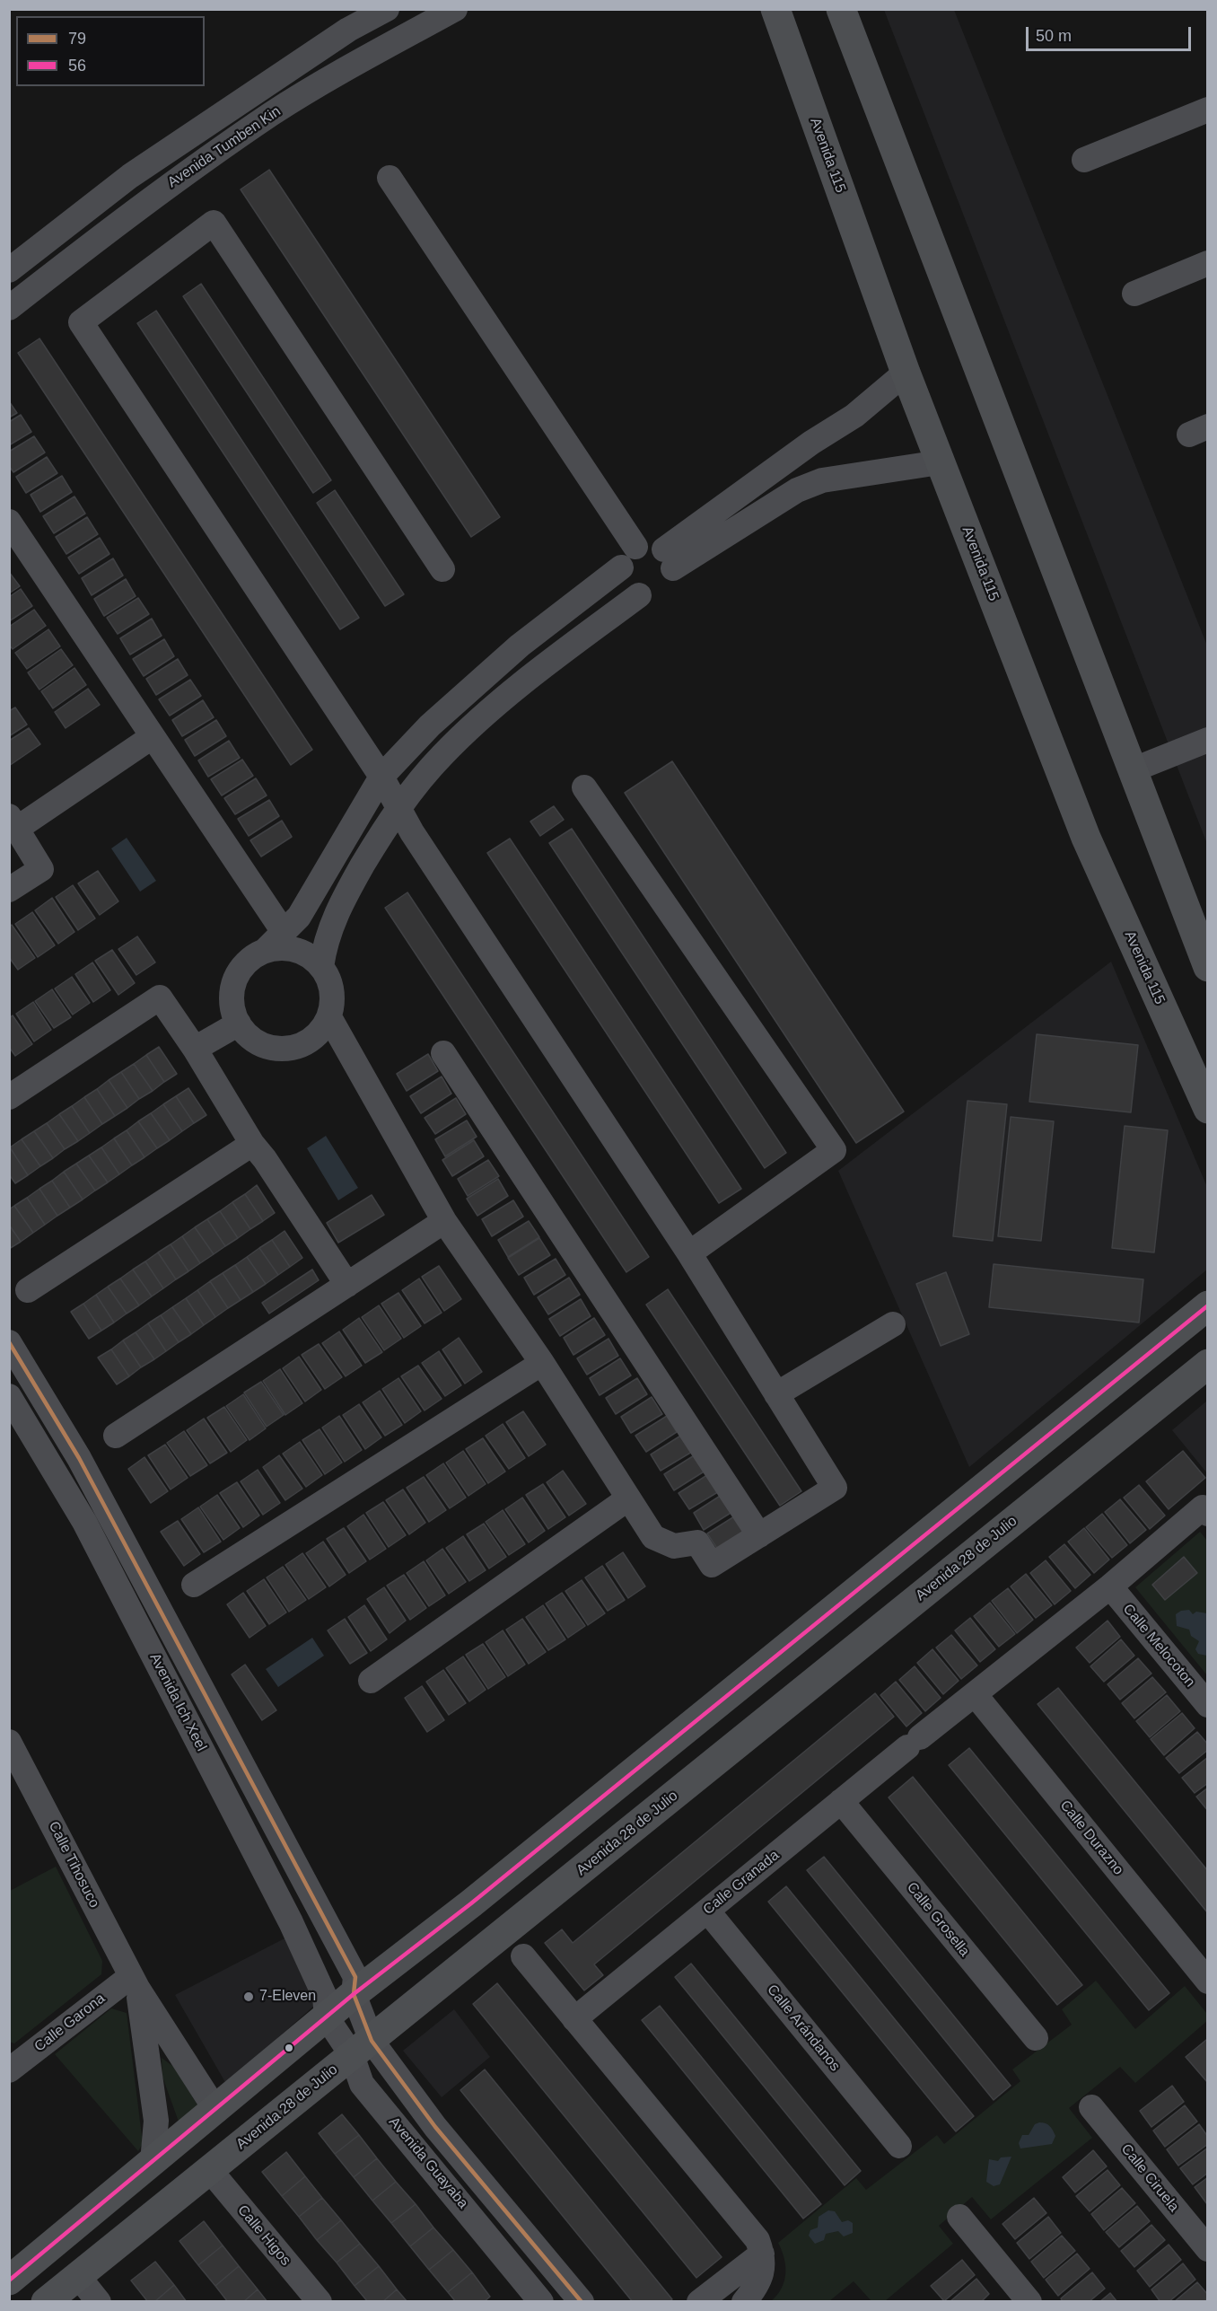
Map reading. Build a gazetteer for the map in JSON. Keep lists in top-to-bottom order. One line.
{"streets":{"main road":["Avenida 115","Avenida 28 de Julio"],"street":["Avenida Tumben Kin","Calle Melocoton","Avenida Ich Xeel","Calle Durazno","Calle Tihosuco","Calle Granada","Calle Grosella","Calle Garona","Calle Arándanos","Avenida Guayaba","Calle Ciruela","Calle Higos"]},"crossings":[["Avenida 28 de Julio","Avenida Guayaba"],["Avenida 28 de Julio","Calle Higos"],["Avenida Ich Xeel","Avenida Guayaba"],["Calle Durazno","Calle Granada"],["Calle Tihosuco","Calle Garona"],["Calle Granada","Calle Grosella"],["Calle Granada","Calle Arándanos"]],"places":["7-Eleven"],"lines":["transit line 56","transit line 79"],"legend":["79","56"],"scale_bar":"50 m"}
